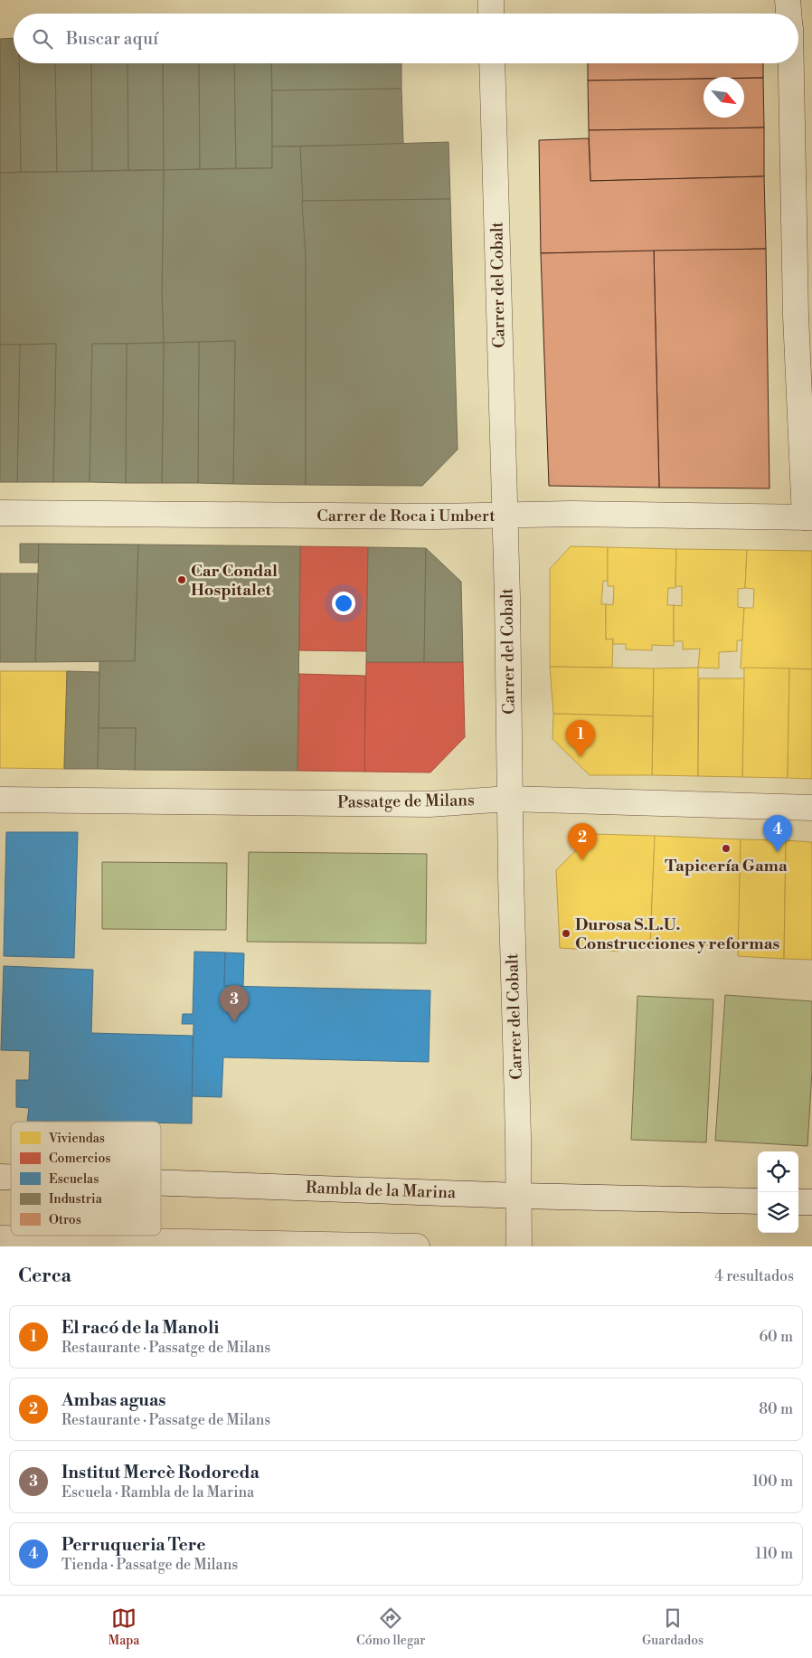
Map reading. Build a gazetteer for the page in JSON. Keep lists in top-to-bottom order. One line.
{"streets":{"street":["Carrer del Cobalt","Carrer de Roca i Umbert","Passatge de Milans","Rambla de la Marina"]},"crossings":[["Carrer del Cobalt","Carrer de Roca i Umbert"],["Carrer del Cobalt","Passatge de Milans"],["Carrer del Cobalt","Rambla de la Marina"]],"places":["Car Condal Hospitalet","Tapicería Gama","Durosa S.L.U. Construcciones y reformas"],"legend":["Viviendas","Comercios","Escuelas","Industria","Otros"],"north":"bottom right","page":{"search":"Buscar aquí","pins":["1","4","2","3"],"heading":["Cerca","4 resultados"],"list":[{"mark":"1","name":"El racó de la Manoli","note":"Restaurante · Passatge de Milans","value":"60 m"},{"mark":"2","name":"Ambas aguas","note":"Restaurante · Passatge de Milans","value":"80 m"},{"mark":"3","name":"Institut Mercè Rodoreda","note":"Escuela · Rambla de la Marina","value":"100 m"},{"mark":"4","name":"Perruqueria Tere","note":"Tienda · Passatge de Milans","value":"110 m"}],"nav":["Mapa","Cómo llegar","Guardados"]}}
